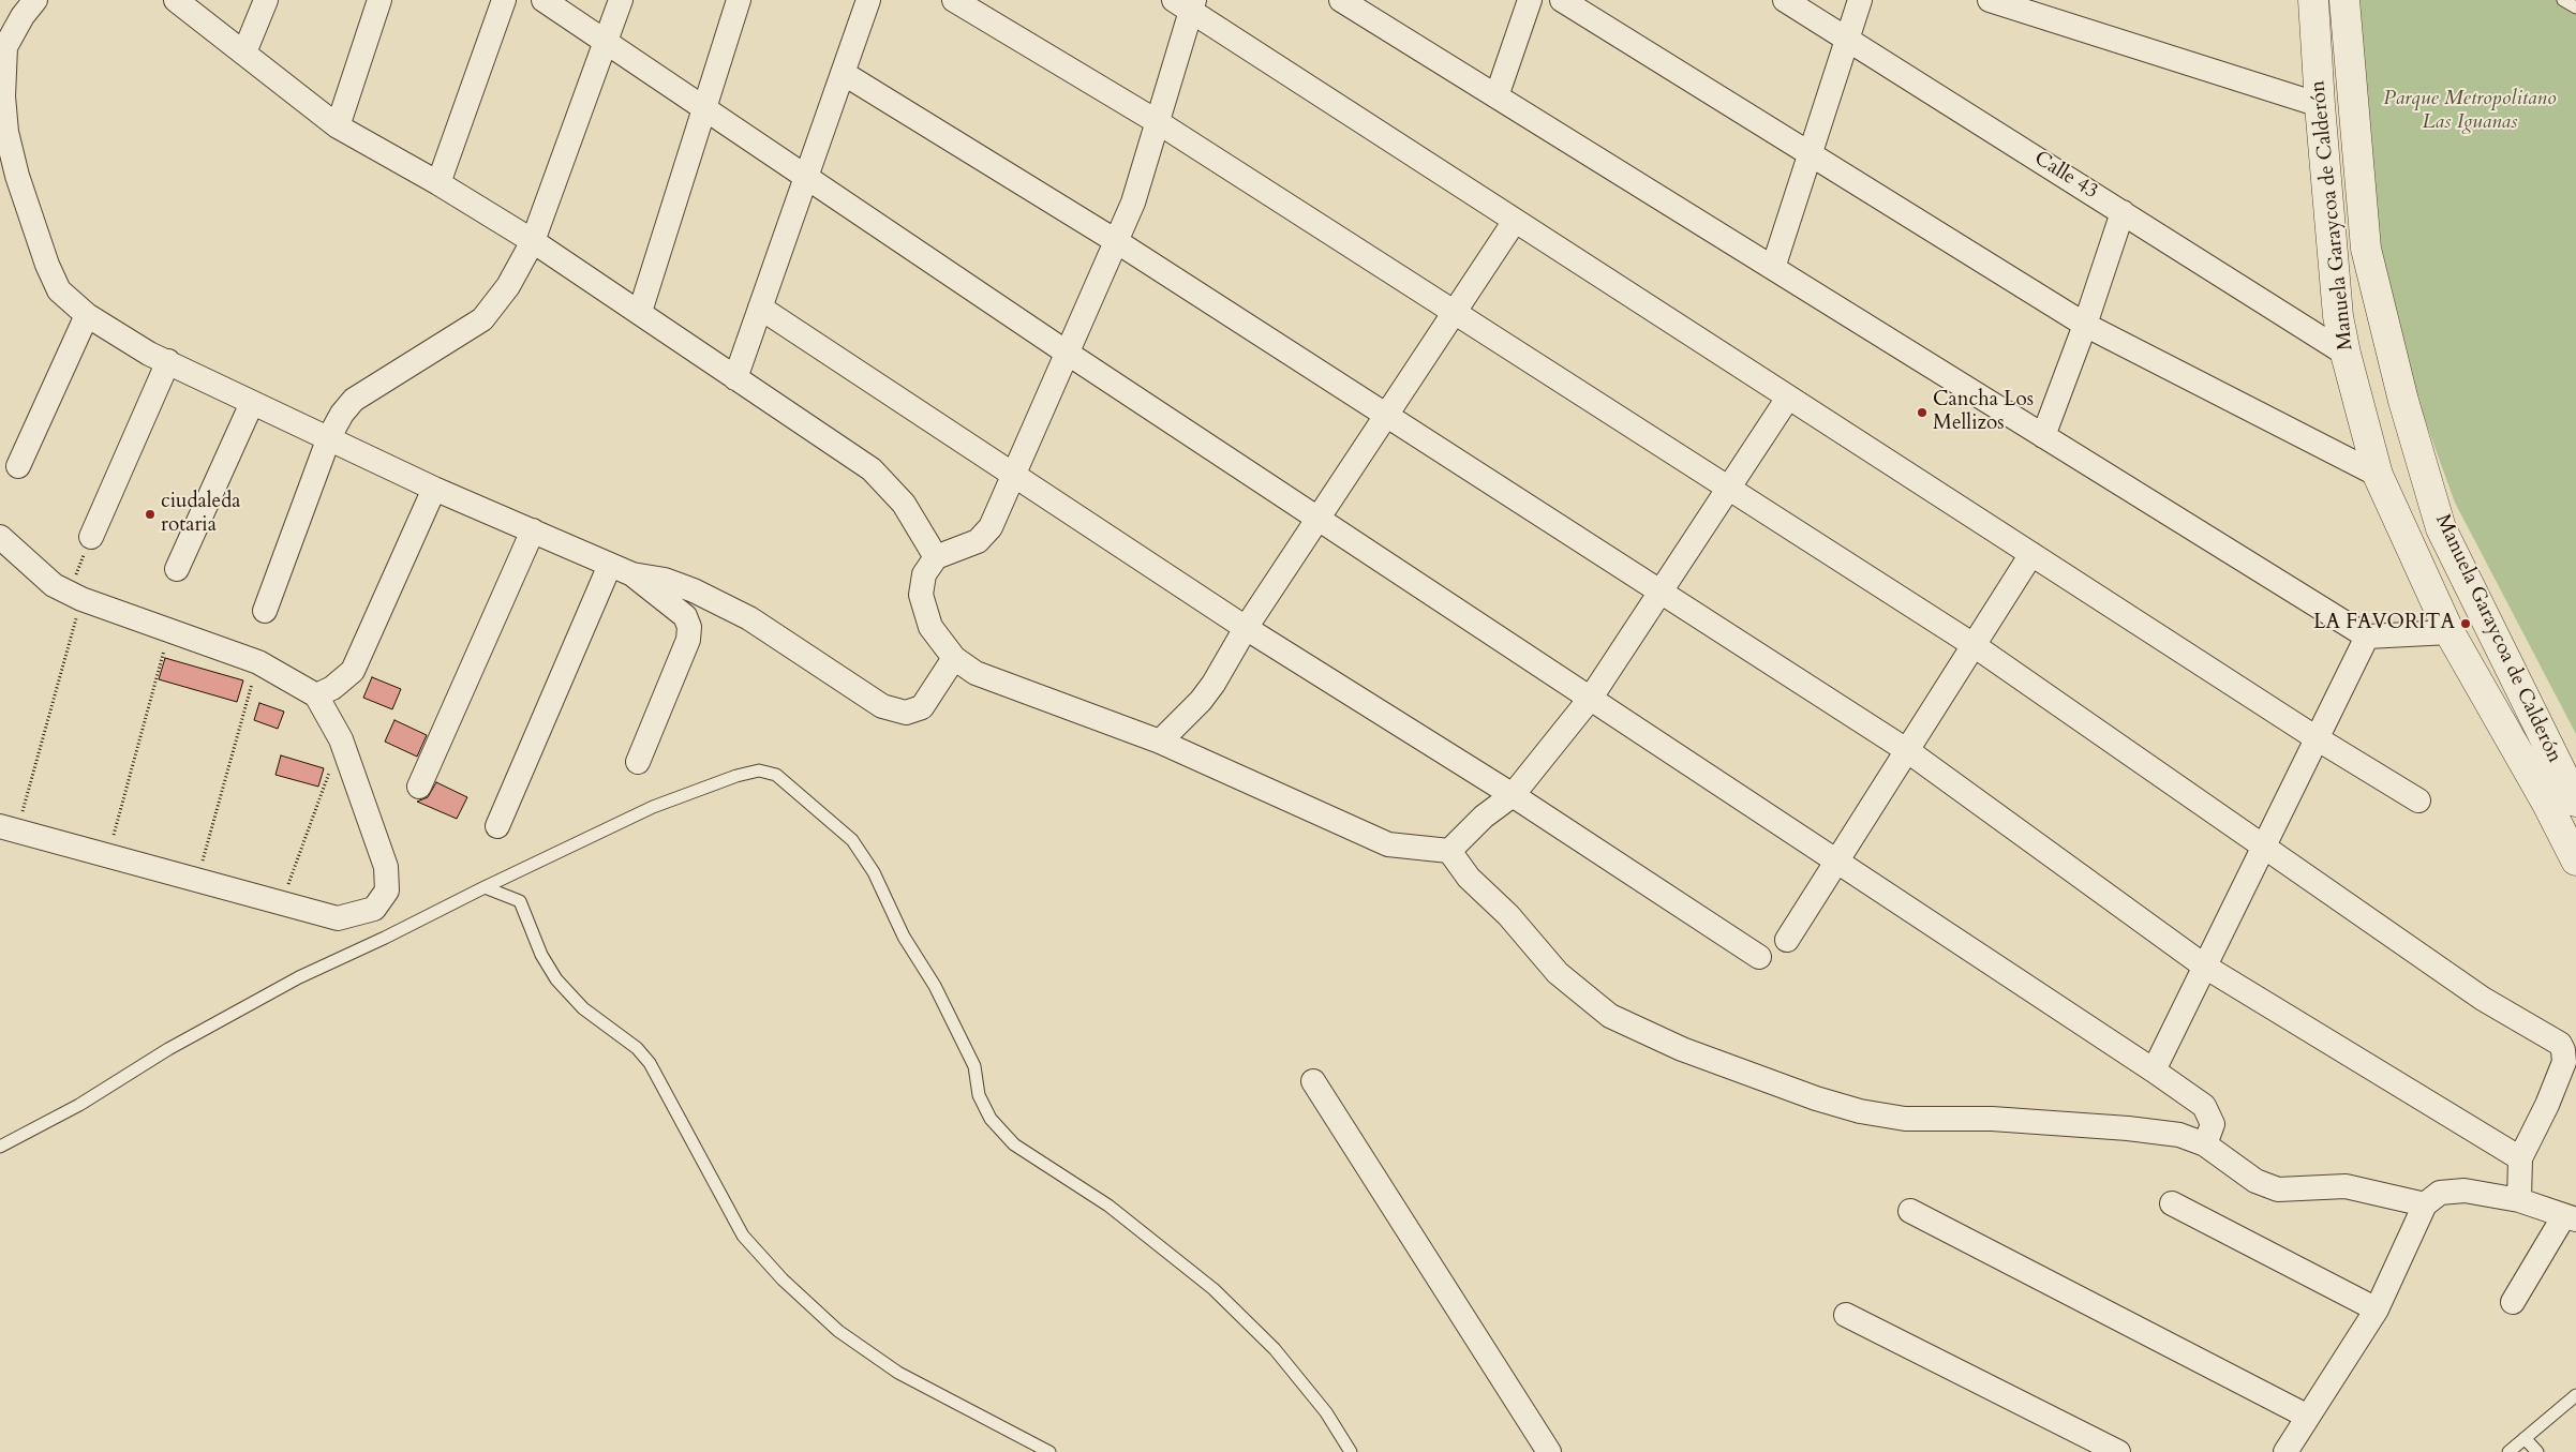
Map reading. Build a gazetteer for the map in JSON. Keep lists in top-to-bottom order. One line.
{"streets":{"street":["Calle 43","Manuela Garaycoa de Calderón"]},"crossings":[["Calle 43","Manuela Garaycoa de Calderón"]],"parks":["Parque Metropolitano Las Iguanas"],"places":["Cancha Los Mellizos","ciudaleda rotaria","LA FAVORITA"]}
